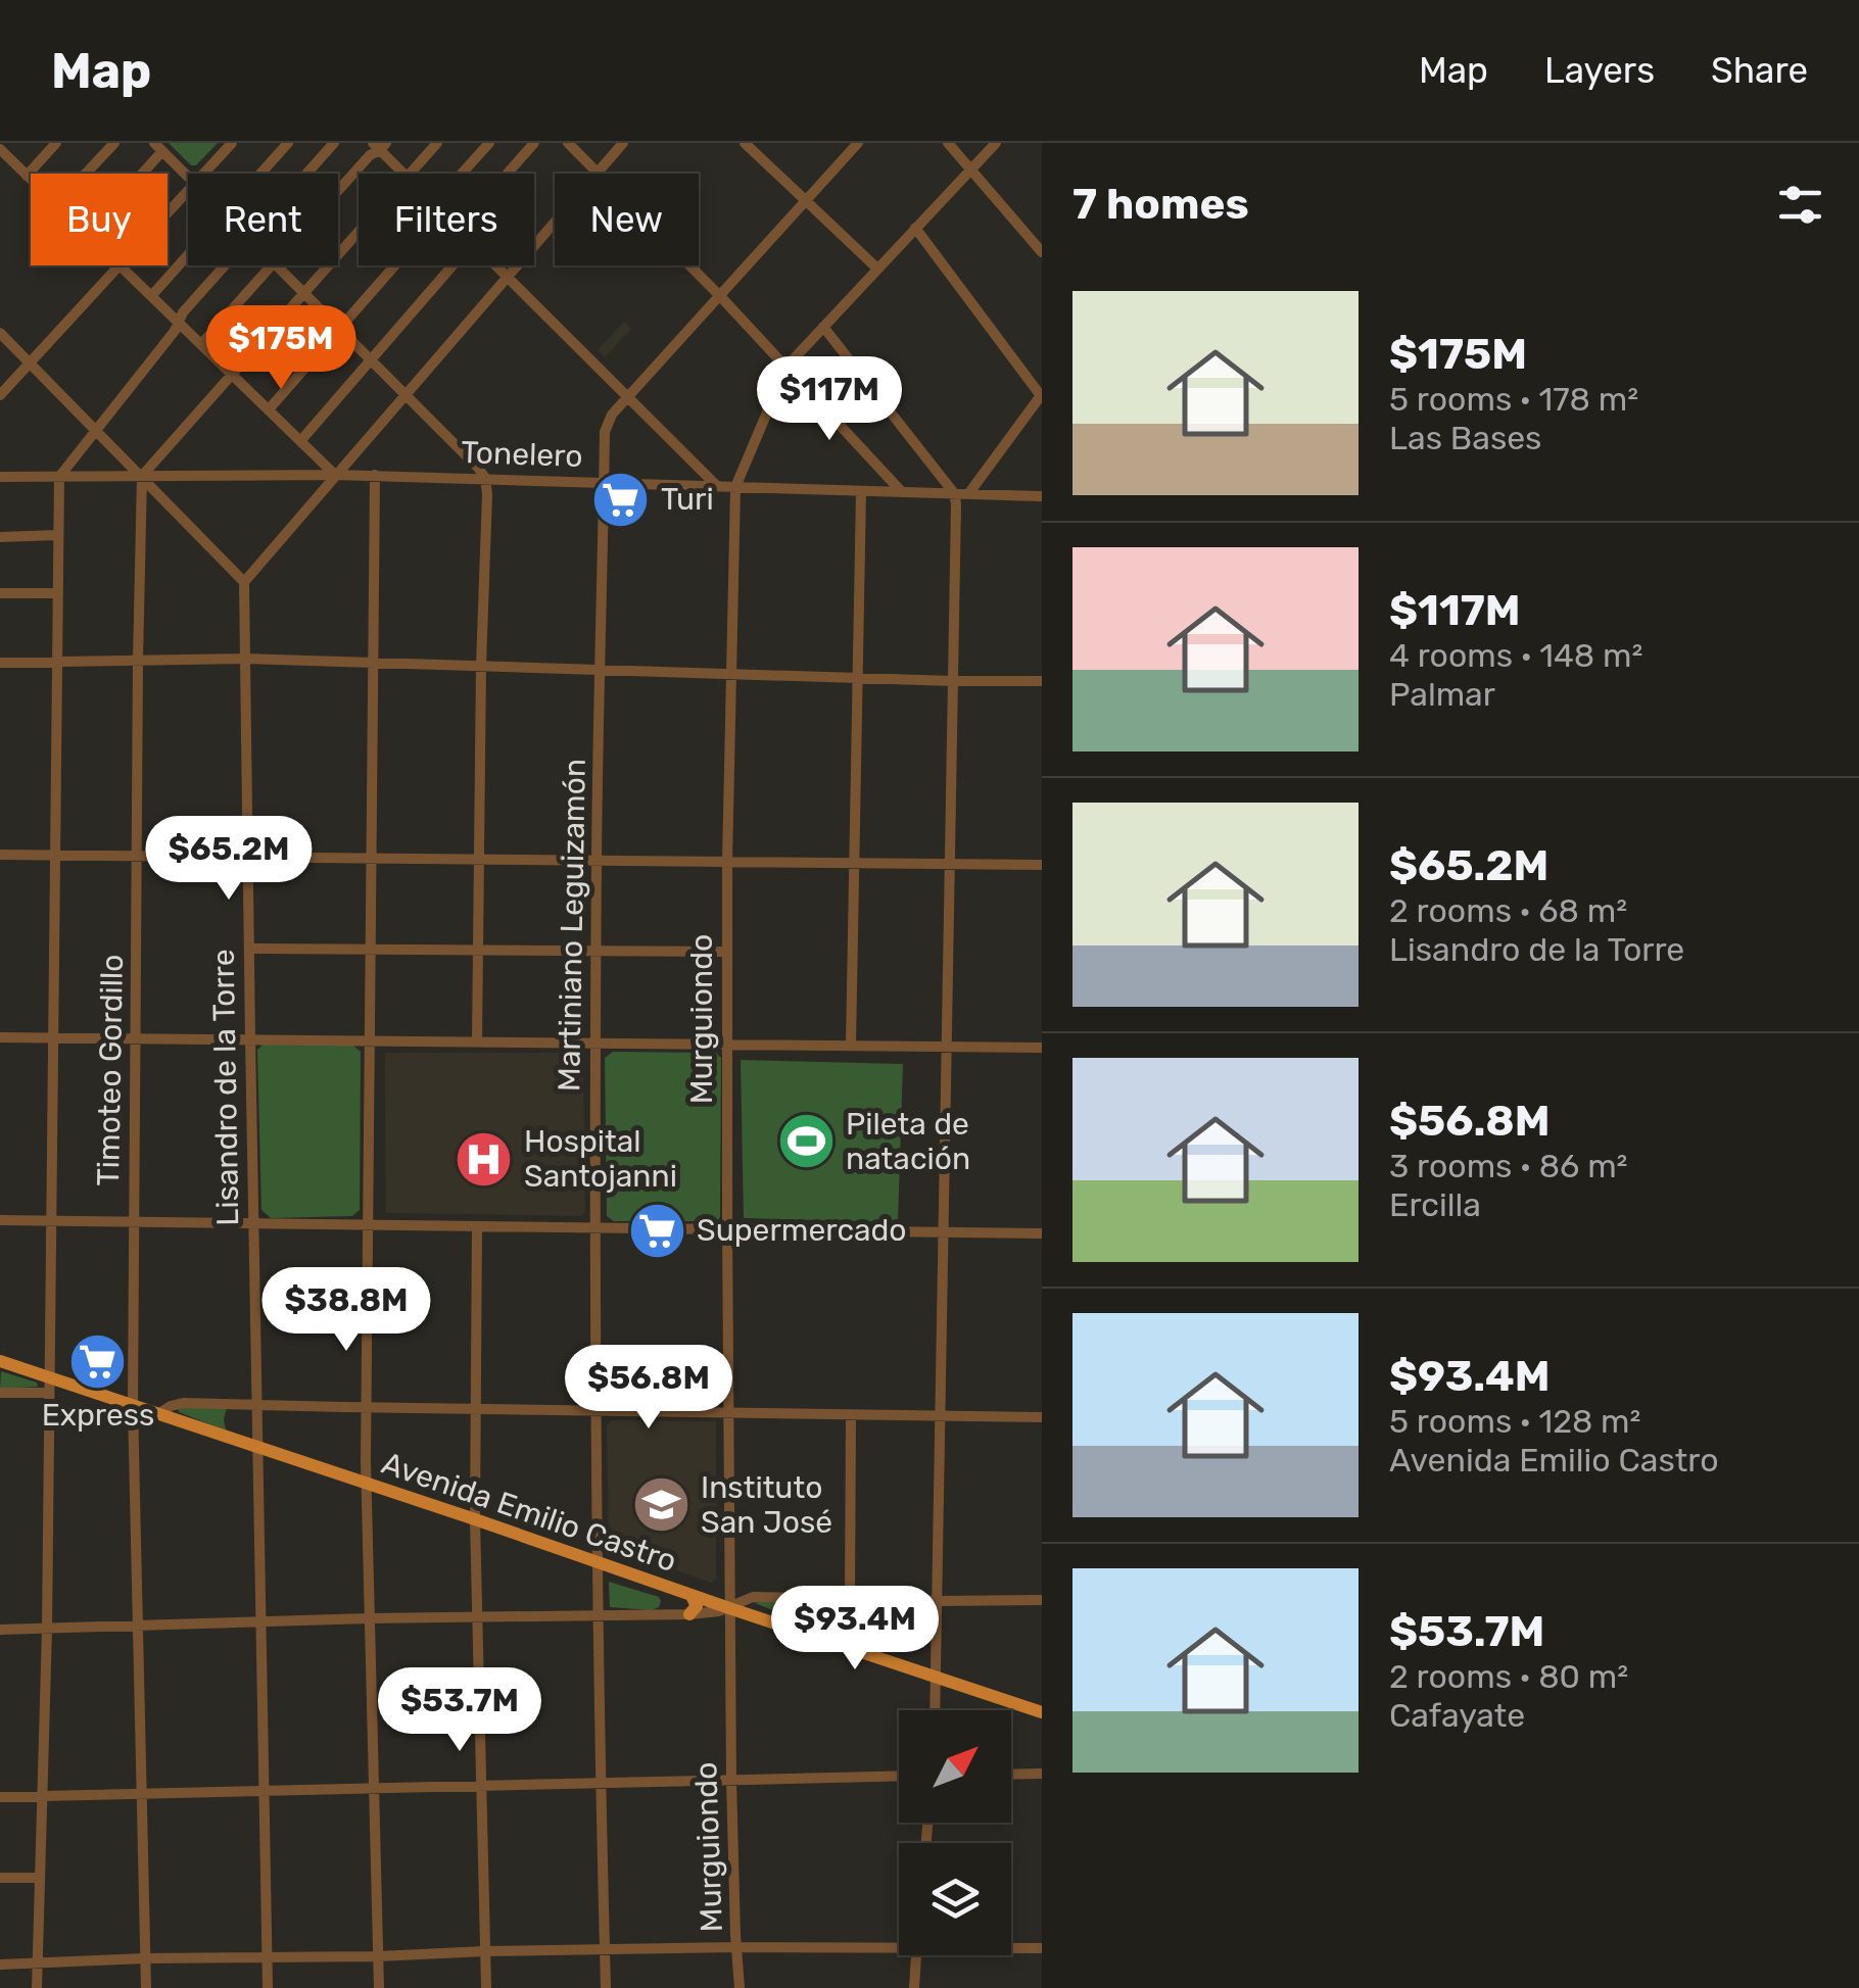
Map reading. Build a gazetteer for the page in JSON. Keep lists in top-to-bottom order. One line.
{"streets":{"main road":["Avenida Emilio Castro"],"street":["Tonelero","Martiniano Leguizamón","Murguiondo","Timoteo Gordillo","Lisandro de la Torre"]},"crossings":[["Tonelero","Martiniano Leguizamón"],["Tonelero","Murguiondo"],["Tonelero","Timoteo Gordillo"],["Martiniano Leguizamón","Avenida Emilio Castro"],["Murguiondo","Avenida Emilio Castro"],["Timoteo Gordillo","Avenida Emilio Castro"],["Lisandro de la Torre","Avenida Emilio Castro"]],"places":{"supermarket":["Turi","Supermercado","Express"],"sports":["Pileta de natación"],"hospital":["Hospital Santojanni"],"school or university":["Instituto San José"]},"north":"top right","page":{"header":"Map","nav":["Map","Layers","Share"],"heading":"7 homes","chip":["Buy","Rent","Filters","New"],"list":[{"name":"$175M","note":"5 rooms · 178 m² · Las Bases"},{"name":"$117M","note":"4 rooms · 148 m² · Palmar"},{"name":"$65.2M","note":"2 rooms · 68 m² · Lisandro de la Torre"},{"name":"$56.8M","note":"3 rooms · 86 m² · Ercilla"},{"name":"$93.4M","note":"5 rooms · 128 m² · Avenida Emilio Castro"},{"name":"$53.7M","note":"2 rooms · 80 m² · Cafayate"}],"price":["$175M","$117M","$65.2M","$38.8M","$56.8M","$93.4M","$53.7M"]}}
